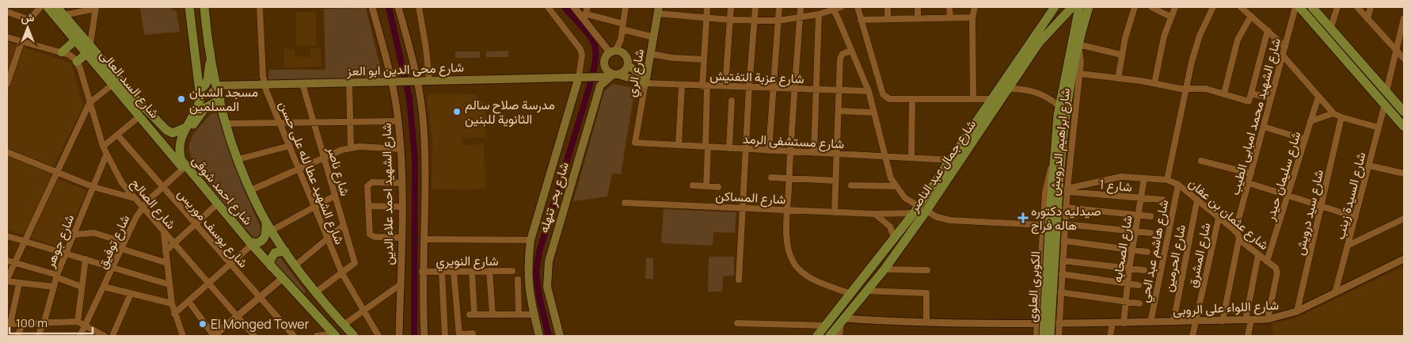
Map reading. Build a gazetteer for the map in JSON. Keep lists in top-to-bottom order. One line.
{"streets":{"main road":["شارع محى الدين ابو العز","شارع الري","شارع السد العالى","شارع ابراهيم الدرويش","شارع جمال عبد الناصر","شارع احمد شوقى","شارع بحر تنهله","الكوبرى العلوى"],"street":["شارع عزبة التفتيش","شارع الشهيد محمد امبابى الطيب","شارع مستشفى الرمد","شارع ناصر","شارع الشهيد عطا لله على حسن","شارع سليمان حيدر","شارع 1","شارع الشهيد احمد علاء الدين","شارع السيدة زينب","شارع المساكن","شارع الصالح","شارع سيد درويش","شارع عثمان بن عفان","شارع يوسف موريس","شارع جوهر","شارع توفيق","شارع الصحابه","شارع هاشم عبد الحي","شارع المشرق","شارع الحرمين","شارع النويري","شارع اللواء على الروبى"]},"crossings":[["شارع محى الدين ابو العز","شارع ناصر"],["شارع محى الدين ابو العز","شارع الشهيد عطا لله على حسن"],["شارع محى الدين ابو العز","شارع احمد شوقى"],["شارع محى الدين ابو العز","شارع الشهيد احمد علاء الدين"],["شارع محى الدين ابو العز","شارع بحر تنهله"],["شارع الري","شارع عزبة التفتيش"],["شارع الري","شارع مستشفى الرمد"],["شارع السد العالى","شارع احمد شوقى"],["شارع السد العالى","شارع توفيق"],["شارع الشهيد محمد امبابى الطيب","شارع عثمان بن عفان"],["شارع مستشفى الرمد","شارع جمال عبد الناصر"],["شارع ابراهيم الدرويش","شارع 1"],["شارع ابراهيم الدرويش","شارع عثمان بن عفان"],["شارع ابراهيم الدرويش","الكوبرى العلوى"],["شارع ابراهيم الدرويش","شارع اللواء على الروبى"],["شارع جمال عبد الناصر","شارع المساكن"],["شارع جمال عبد الناصر","شارع اللواء على الروبى"],["شارع ناصر","شارع الشهيد عطا لله على حسن"],["شارع سليمان حيدر","شارع عثمان بن عفان"],["شارع 1","شارع عثمان بن عفان"],["شارع 1","شارع الصحابه"],["شارع السيدة زينب","شارع اللواء على الروبى"],["شارع الصالح","شارع جوهر"],["شارع الصالح","شارع توفيق"],["شارع سيد درويش","شارع اللواء على الروبى"],["شارع عثمان بن عفان","شارع الصحابه"],["شارع عثمان بن عفان","شارع هاشم عبد الحي"],["شارع عثمان بن عفان","شارع المشرق"],["شارع عثمان بن عفان","شارع الحرمين"],["شارع عثمان بن عفان","شارع اللواء على الروبى"],["شارع يوسف موريس","شارع توفيق"],["شارع الصحابه","شارع اللواء على الروبى"],["شارع هاشم عبد الحي","شارع اللواء على الروبى"],["شارع المشرق","شارع اللواء على الروبى"],["شارع الحرمين","شارع اللواء على الروبى"]],"places":{"other":["مسجد الشبان المسلمين","مدرسة صلاح سالم الثانوية للبنين","El Monged Tower"],"health":["صيدليه دكتوره هاله فراج"]},"scale_bar":"100 m","north":"top"}
